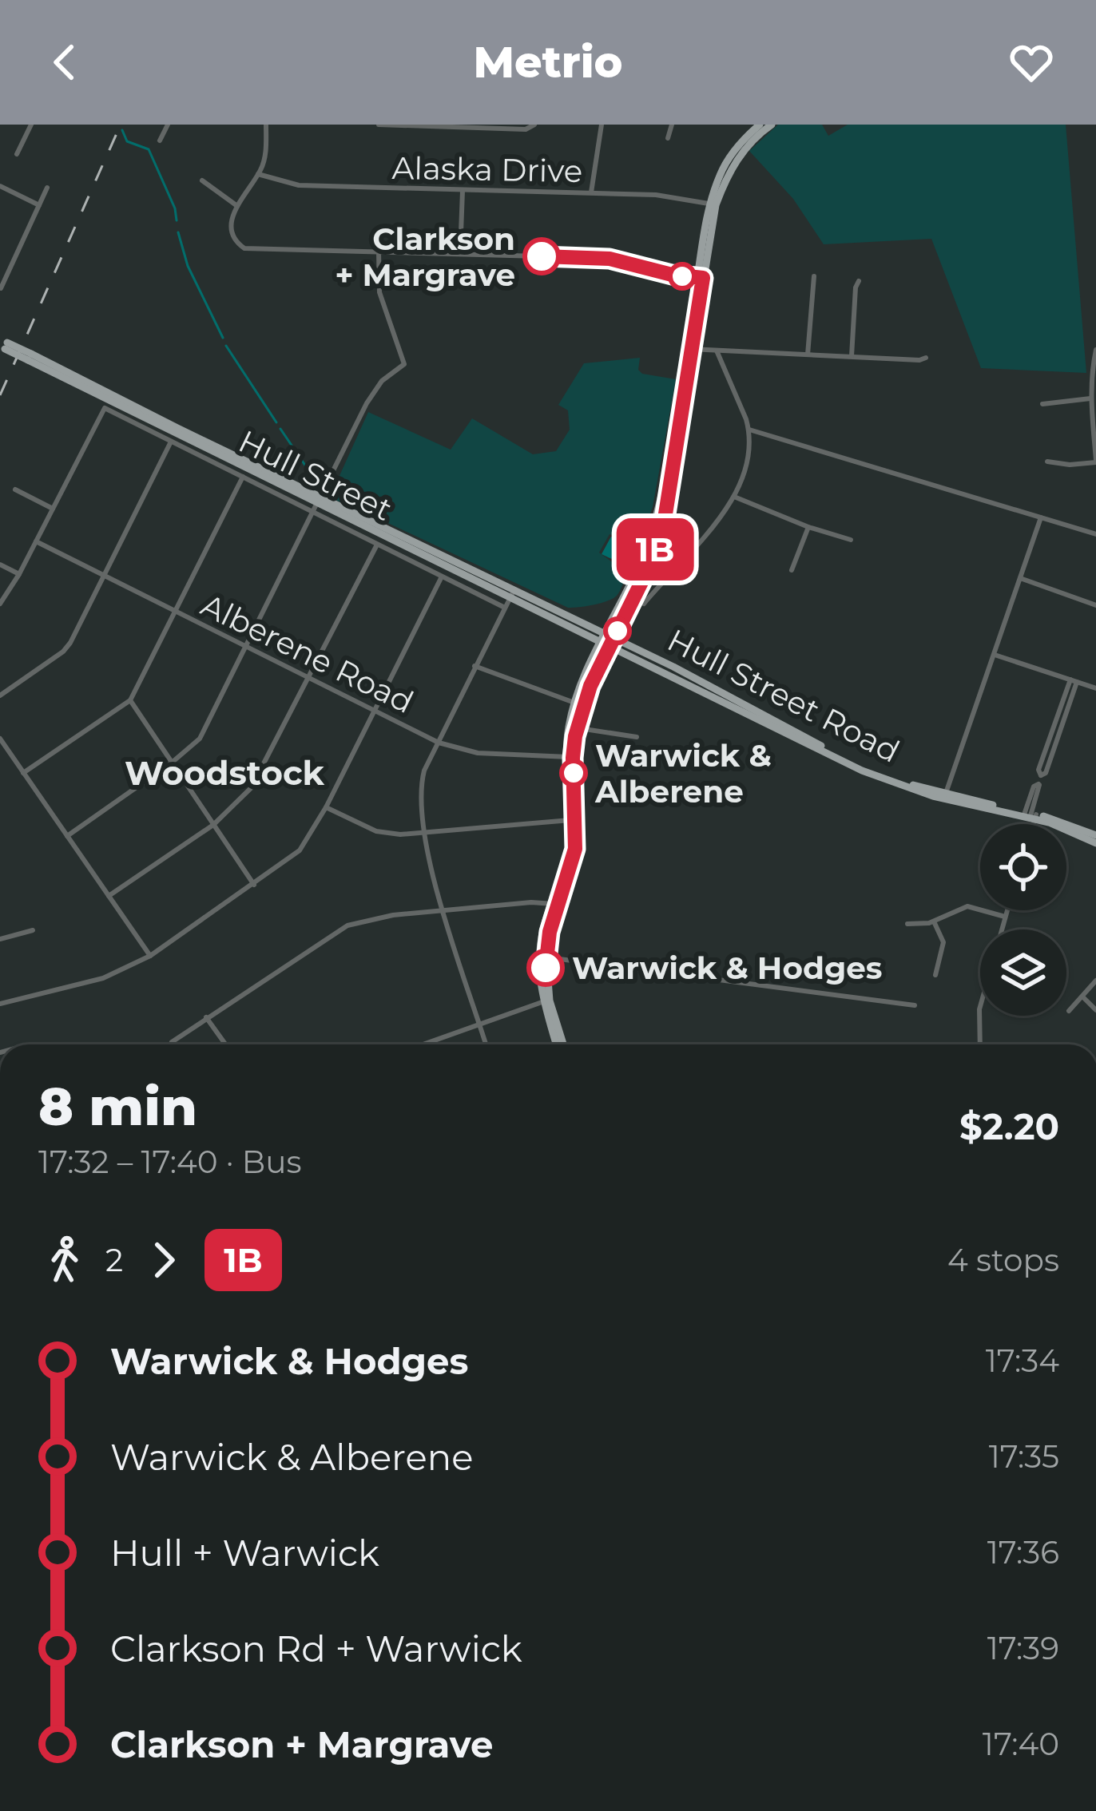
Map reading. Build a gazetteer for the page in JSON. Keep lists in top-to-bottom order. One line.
{"streets":{"main road":["Hull Street","Hull Street Road"],"street":["Alaska Drive","Alberene Road"]},"crossings":[["Hull Street","Hull Street Road"]],"districts":["Woodstock"],"places":["Clarkson + Margrave","Warwick & Alberene","Warwick & Hodges"],"lines":["bus line 1B"],"page":{"header":"Metrio","on_map":"1B","heading":["8 min","17:32 – 17:40 · Bus","$2.20"],"legs":["2","1B","4 stops"],"list":[{"name":"Warwick & Hodges","value":"17:34"},{"name":"Warwick & Alberene","value":"17:35"},{"name":"Hull + Warwick","value":"17:36"},{"name":"Clarkson Rd + Warwick","value":"17:39"},{"name":"Clarkson + Margrave","value":"17:40"}]}}
